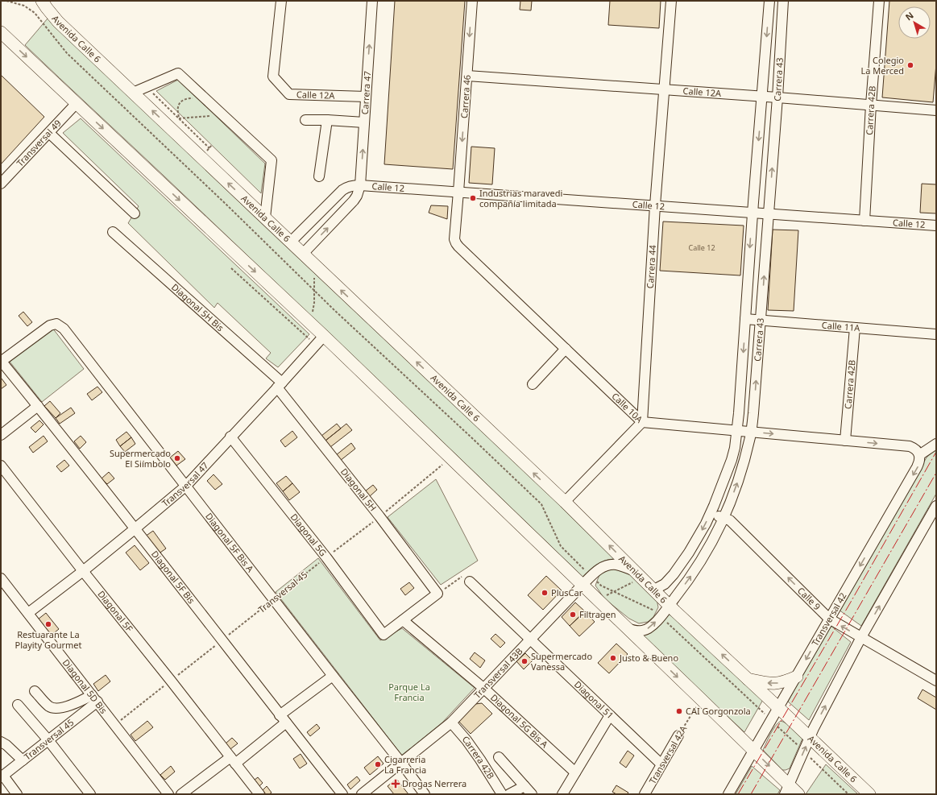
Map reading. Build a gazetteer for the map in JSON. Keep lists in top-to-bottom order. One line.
{"streets":{"main road":["Avenida Calle 6"],"street":["Carrera 43","Carrera 47","Calle 12A","Carrera 46","Carrera 42B","Transversal 49","Calle 12","Carrera 44","Diagonal 5H Bis","Calle 11A","Calle 10A","Transversal 47","Diagonal 5H","Diagonal 5G","Diagonal 5F Bis A","Diagonal 5F Bis","Transversal 45","Calle 9","Diagonal 5F","Transversal 42","Transversal 43B","Diagonal 5D Bis","Diagonal 51","Diagonal 5G Bis A","Transversal 42A"]},"crossings":[["Avenida Calle 6","Carrera 43"],["Avenida Calle 6","Carrera 47"],["Avenida Calle 6","Transversal 42"],["Avenida Calle 6","Transversal 43B"],["Carrera 43","Calle 12A"],["Carrera 43","Calle 12"],["Carrera 43","Calle 11A"],["Carrera 43","Calle 10A"],["Carrera 43","Calle 9"],["Carrera 47","Calle 12A"],["Carrera 47","Calle 12"],["Calle 12A","Carrera 46"],["Calle 12A","Carrera 42B"],["Calle 12A","Carrera 44"],["Carrera 46","Calle 12"],["Carrera 46","Calle 10A"],["Carrera 42B","Calle 12"],["Carrera 42B","Calle 11A"],["Carrera 42B","Calle 10A"],["Carrera 42B","Transversal 43B"],["Calle 12","Carrera 44"],["Calle 12","Calle 10A"],["Carrera 44","Calle 10A"],["Diagonal 5H Bis","Transversal 47"],["Diagonal 5H Bis","Diagonal 5H"],["Calle 10A","Transversal 42"],["Transversal 47","Diagonal 5H"],["Transversal 47","Diagonal 5G"],["Transversal 47","Diagonal 5F Bis A"],["Transversal 47","Diagonal 5F Bis"],["Transversal 47","Diagonal 5F"],["Transversal 47","Diagonal 5D Bis"],["Diagonal 5H","Transversal 45"],["Diagonal 5G","Transversal 45"],["Diagonal 5G","Diagonal 5G Bis A"],["Diagonal 5F Bis A","Diagonal 5F Bis"],["Diagonal 5F Bis A","Transversal 45"],["Diagonal 5F Bis A","Transversal 43B"],["Diagonal 5F Bis","Transversal 45"],["Transversal 45","Diagonal 5F"],["Transversal 45","Diagonal 5D Bis"],["Calle 9","Transversal 42"],["Transversal 43B","Diagonal 51"],["Transversal 43B","Diagonal 5G Bis A"],["Diagonal 51","Transversal 42A"]],"one_way":["Carrera 47","Carrera 46","Calle 9"],"parks":["Parque La Francia"],"places":{"other":["Colegio La Merced","Industrias maravedi compañía limitada","Supermercado El Siímbolo","PlusCar","Filtragen","Restuarante La Playity Gourmet","Justo & Bueno","Supermercado Vanessa","CAI Gorgonzola","Cigarreria La Francia"],"health":["Drogas Nerrera"]},"house_numbers":["Calle 12"],"north":"top left"}
